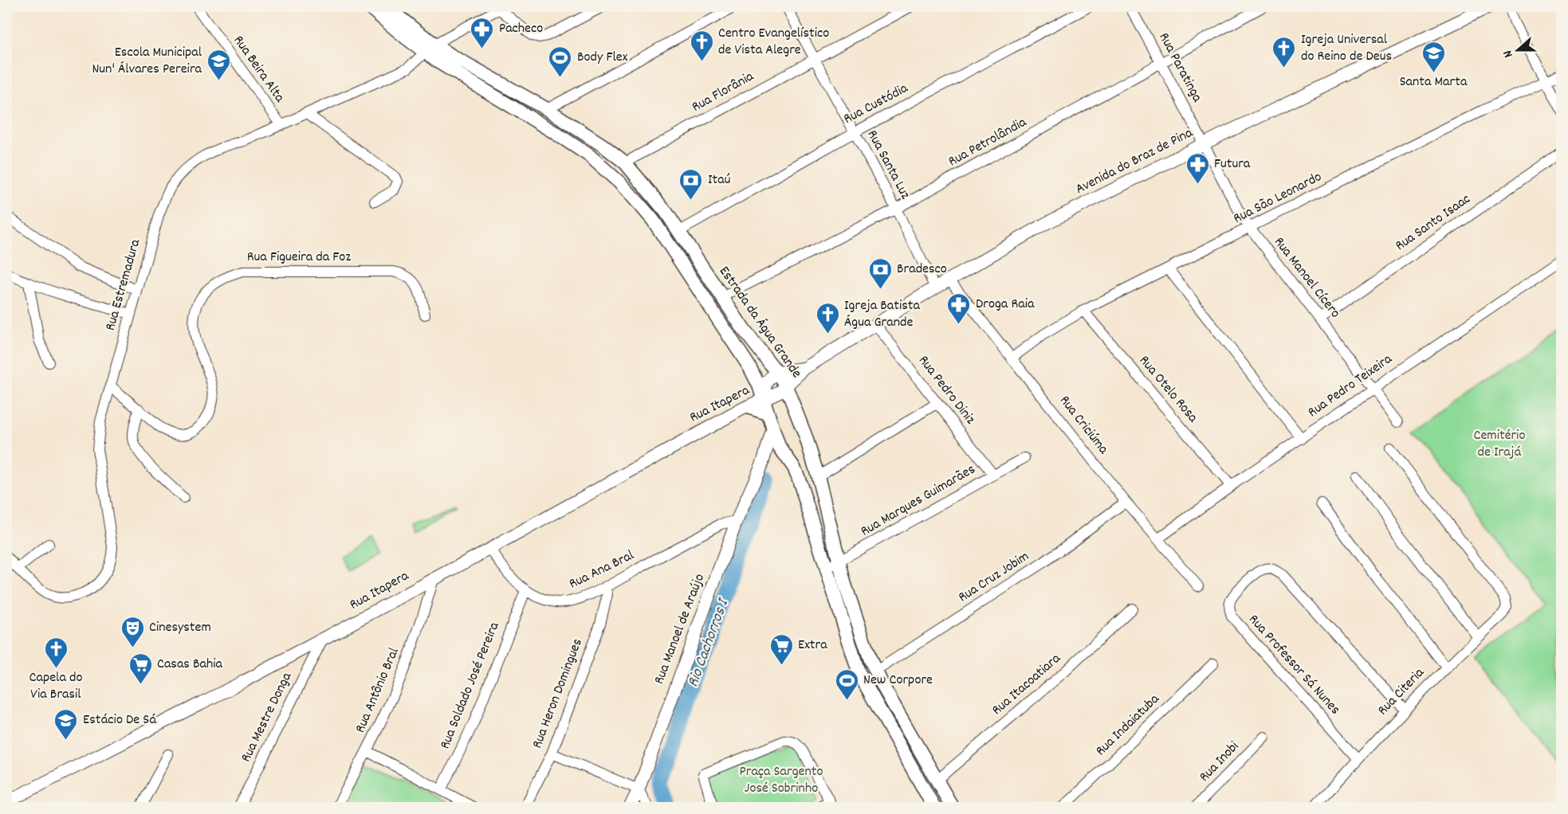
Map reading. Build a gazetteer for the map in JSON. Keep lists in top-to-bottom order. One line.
{"streets":{"main road":["Estrada da Água Grande"],"street":["Rua Paratinga","Rua Beira Alta","Rua Florânia","Rua Custódia","Rua Petrolândia","Avenida do Braz de Pina","Rua Santa Luz","Rua São Leonardo","Rua Santo Isaac","Rua Figueira da Foz","Rua Manoel Cícero","Rua Estremadura","Rua Pedro Teixeira","Rua Otelo Rosa","Rua Pedro Diniz","Rua Itapera","Rua Criciúma","Rua Marques Guimarães","Rua Ana Bral","Rua Cruz Jobim","Rua Manoel de Araújo","Rua Professor Sá Nunes","Rua Itacoatiara","Rua Soldado José Pereira","Rua Antônio Bral","Rua Citeria","Rua Heron Domingues","Rua Mestre Donga","Rua Indaiatuba","Rua Inobi"]},"crossings":[["Rua Paratinga","Rua Petrolândia"],["Rua Paratinga","Avenida do Braz de Pina"],["Rua Paratinga","Rua Manoel Cícero"],["Rua Beira Alta","Rua Estremadura"],["Rua Florânia","Rua Santa Luz"],["Rua Florânia","Estrada da Água Grande"],["Rua Custódia","Rua Santa Luz"],["Rua Custódia","Estrada da Água Grande"],["Rua Petrolândia","Rua Santa Luz"],["Rua Petrolândia","Estrada da Água Grande"],["Avenida do Braz de Pina","Rua Santa Luz"],["Avenida do Braz de Pina","Rua Manoel Cícero"],["Avenida do Braz de Pina","Estrada da Água Grande"],["Avenida do Braz de Pina","Rua Pedro Diniz"],["Avenida do Braz de Pina","Rua Itapera"],["Avenida do Braz de Pina","Rua Criciúma"],["Rua São Leonardo","Rua Manoel Cícero"],["Rua São Leonardo","Rua Otelo Rosa"],["Rua São Leonardo","Rua Criciúma"],["Rua Santo Isaac","Rua Manoel Cícero"],["Rua Figueira da Foz","Rua Estremadura"],["Rua Manoel Cícero","Rua Pedro Teixeira"],["Rua Estremadura","Estrada da Água Grande"],["Estrada da Água Grande","Rua Itapera"],["Estrada da Água Grande","Rua Marques Guimarães"],["Estrada da Água Grande","Rua Cruz Jobim"],["Estrada da Água Grande","Rua Manoel de Araújo"],["Estrada da Água Grande","Rua Itacoatiara"],["Rua Pedro Teixeira","Rua Otelo Rosa"],["Rua Pedro Teixeira","Rua Criciúma"],["Rua Pedro Diniz","Rua Marques Guimarães"],["Rua Itapera","Rua Ana Bral"],["Rua Itapera","Rua Antônio Bral"],["Rua Itapera","Rua Mestre Donga"],["Rua Criciúma","Rua Cruz Jobim"],["Rua Ana Bral","Rua Manoel de Araújo"],["Rua Ana Bral","Rua Soldado José Pereira"],["Rua Ana Bral","Rua Heron Domingues"],["Rua Professor Sá Nunes","Rua Citeria"]],"water":["Rio Cachorros I"],"parks":["Cemitério de Irajá","Praça Sargento José Sobrinho"],"places":{"pharmacy":["Pacheco","Futura","Droga Raia"],"church":["Centro Evangelístico de Vista Alegre","Igreja Universal do Reino de Deus","Igreja Batista Água Grande","Capela do Via Brasil"],"school or university":["Santa Marta","Escola Municipal Nun' Álvares Pereira","Estácio De Sá"],"sports":["Body Flex","New Corpore"],"bank":["Itaú","Bradesco"],"theatre":["Cinesystem"],"supermarket":["Extra","Casas Bahia"]},"north":"left"}
